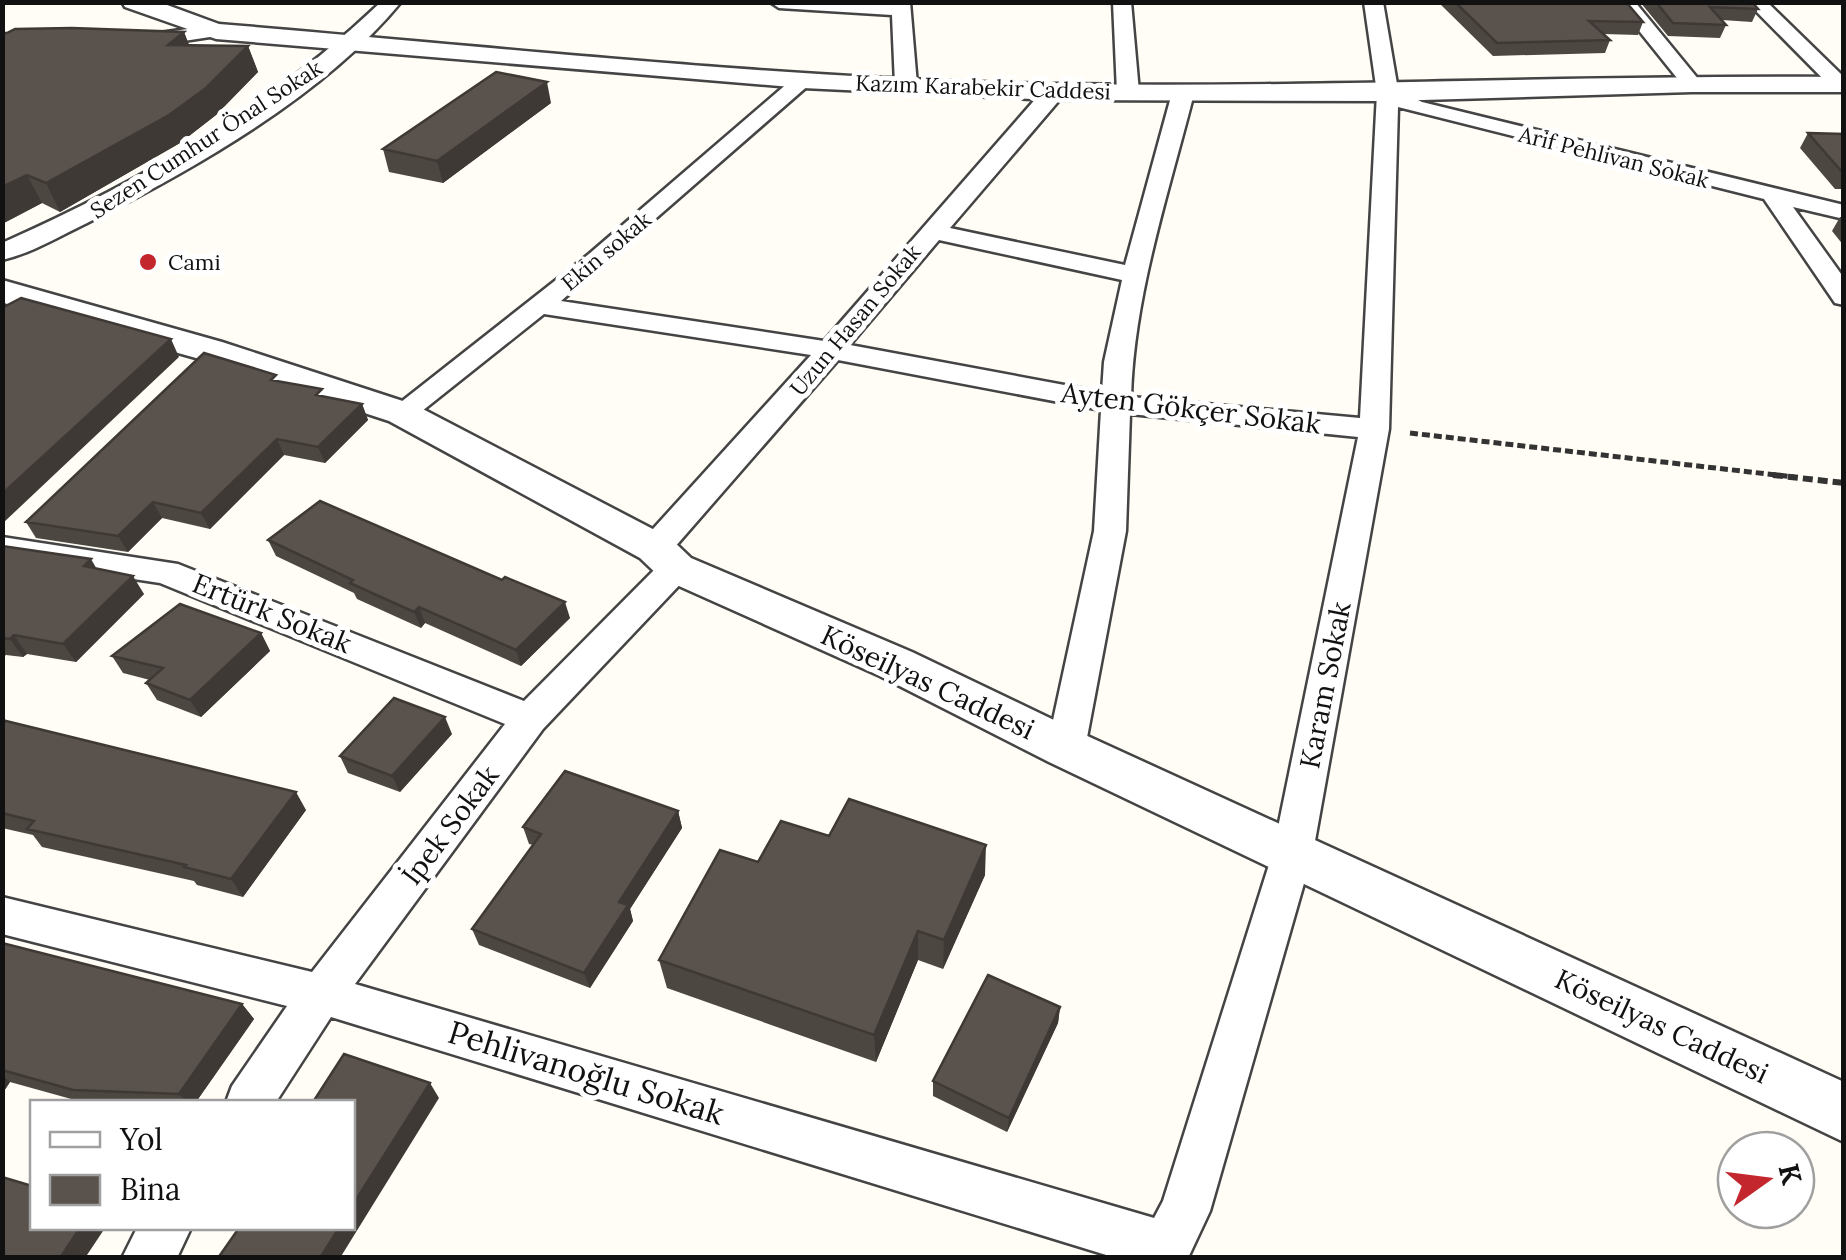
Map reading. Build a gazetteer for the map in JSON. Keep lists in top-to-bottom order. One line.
{"streets":{"street":["Kazım Karabekir Caddesi","Sezen Cumhur Önal Sokak","Arif Pehlivan Sokak","Ekin sokak","Uzun Hasan Sokak","Ayten Gökçer Sokak","Ertürk Sokak","Köseilyas Caddesi","Karam Sokak","İpek Sokak","Pehlivanoğlu Sokak"]},"crossings":[["Kazım Karabekir Caddesi","Sezen Cumhur Önal Sokak"],["Kazım Karabekir Caddesi","Arif Pehlivan Sokak"],["Kazım Karabekir Caddesi","Ekin sokak"],["Kazım Karabekir Caddesi","Uzun Hasan Sokak"],["Kazım Karabekir Caddesi","Karam Sokak"],["Arif Pehlivan Sokak","Karam Sokak"],["Ekin sokak","Ayten Gökçer Sokak"],["Ekin sokak","Köseilyas Caddesi"],["Uzun Hasan Sokak","Ayten Gökçer Sokak"],["Uzun Hasan Sokak","Köseilyas Caddesi"],["Uzun Hasan Sokak","İpek Sokak"],["Ayten Gökçer Sokak","Karam Sokak"],["Ertürk Sokak","İpek Sokak"],["Köseilyas Caddesi","Karam Sokak"],["Köseilyas Caddesi","İpek Sokak"],["Karam Sokak","Pehlivanoğlu Sokak"],["İpek Sokak","Pehlivanoğlu Sokak"]],"places":["Cami"],"legend":["Yol","Bina"],"north":"right"}
